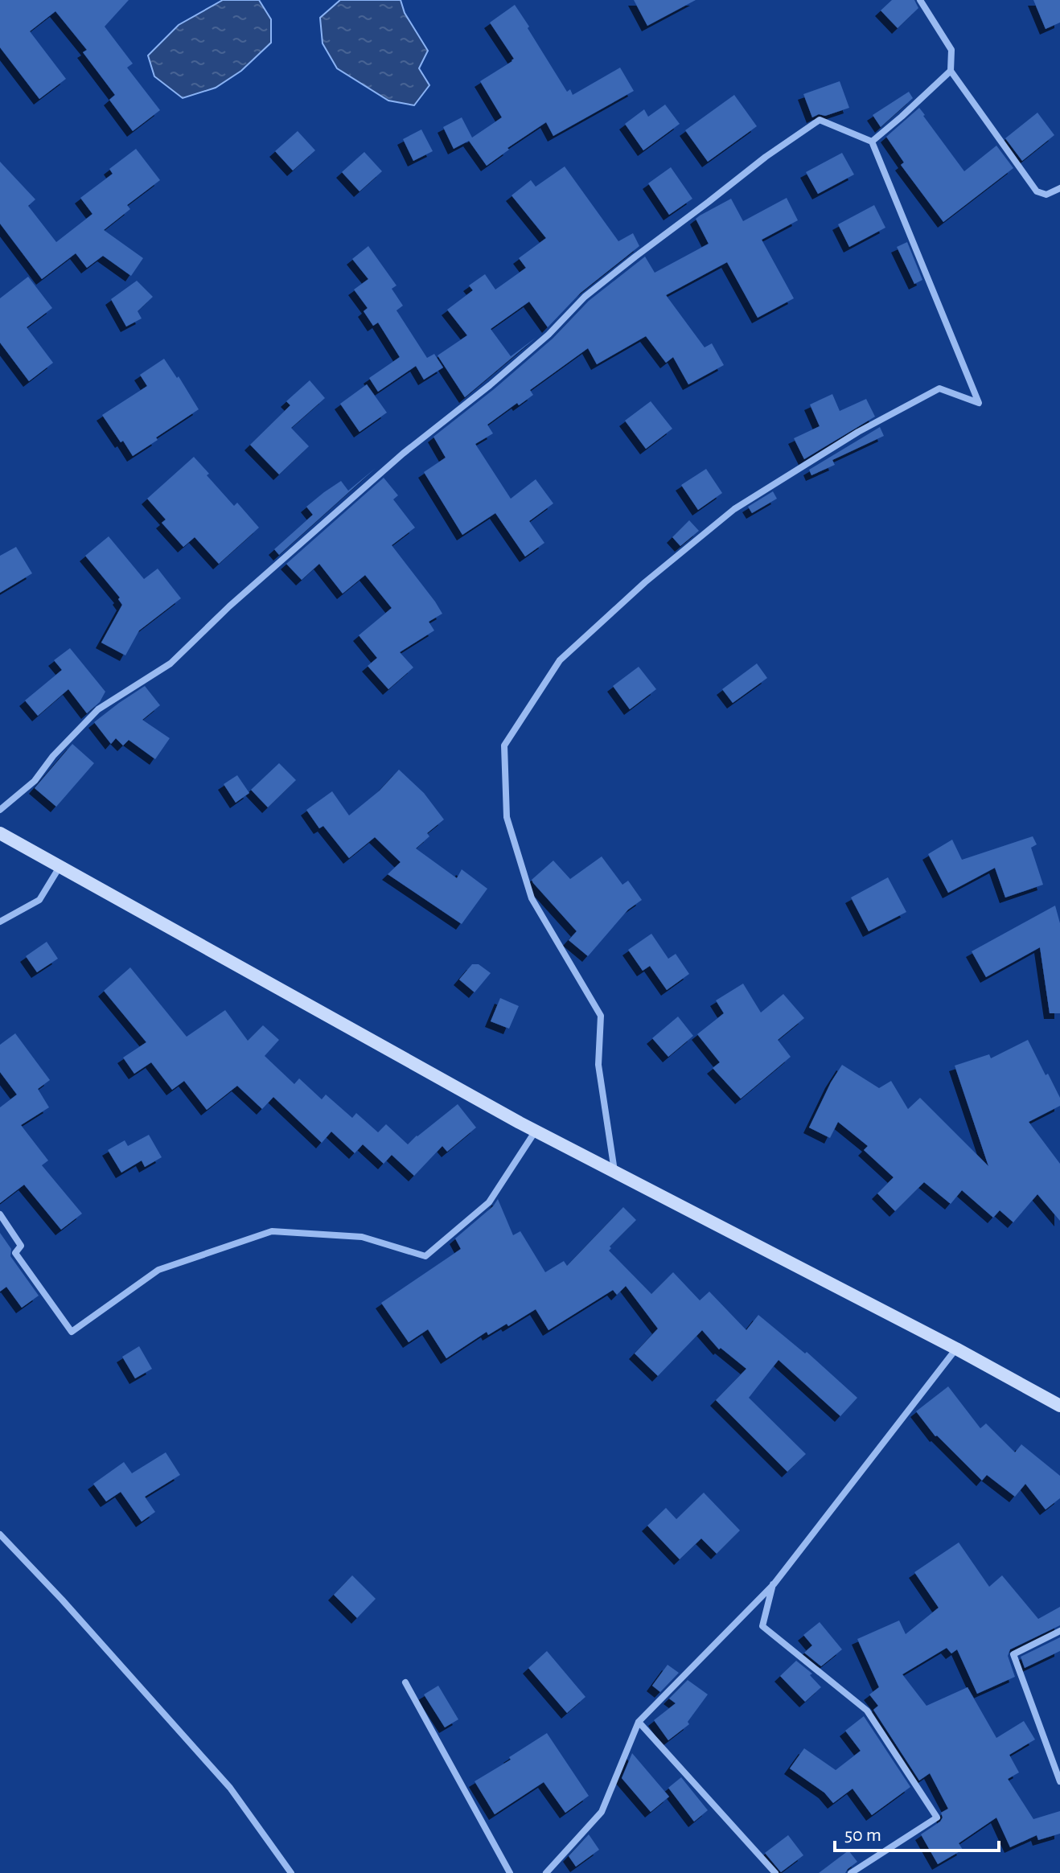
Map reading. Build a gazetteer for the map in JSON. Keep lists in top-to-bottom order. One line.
{"scale_bar":"50 m"}
